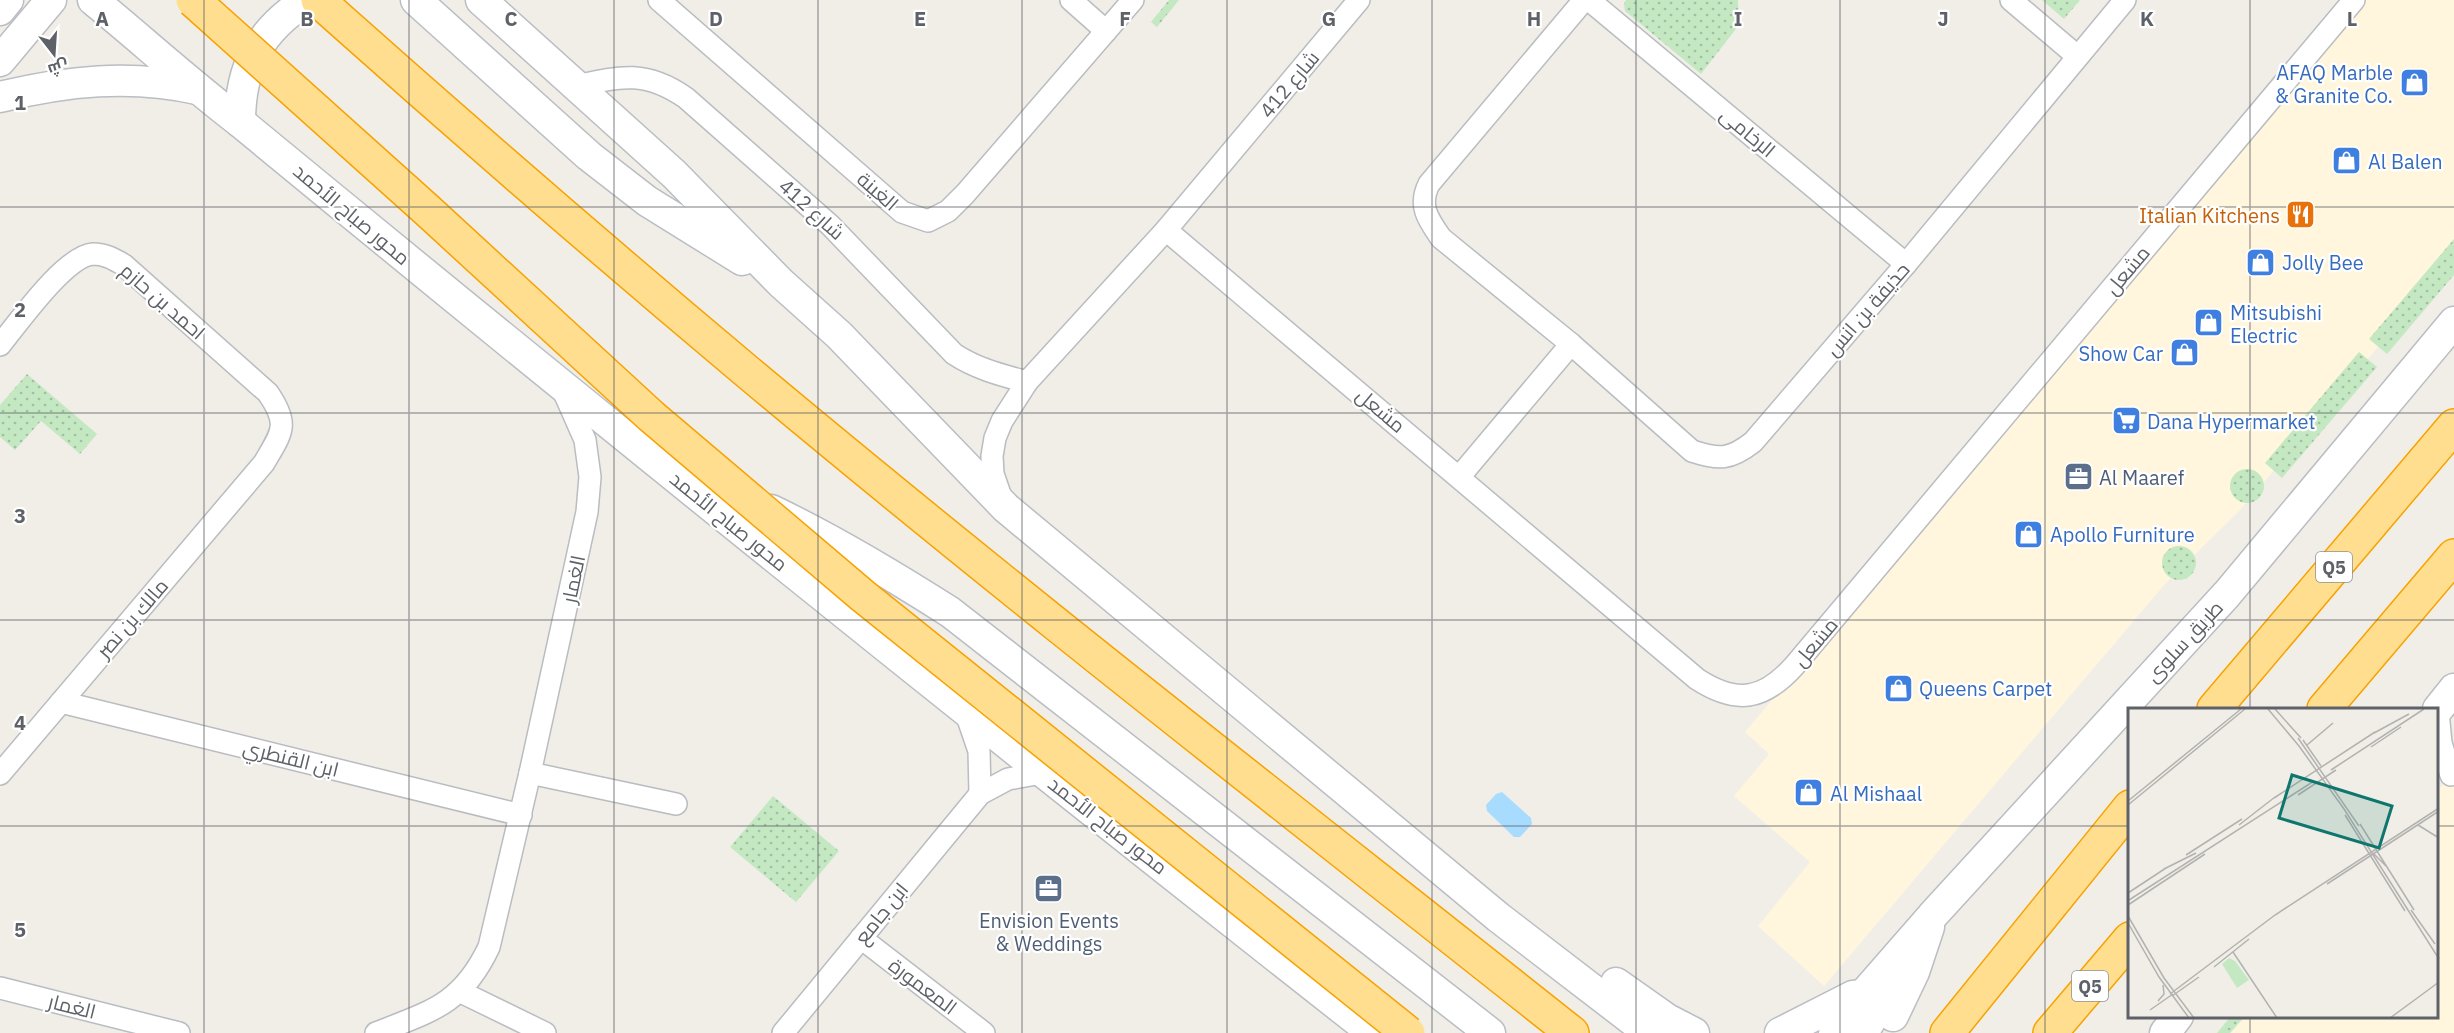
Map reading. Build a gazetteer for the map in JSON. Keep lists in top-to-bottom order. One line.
{"streets":{"highway":["محور صباح الأحمد","Q5"],"main road":["طريق سلوى"],"street":["شارع 412","الرخامى","الغينة","مشعل","احمد بن حازم","حذيفة بن انس","الغمار","مالك بن نصر","ابن القنطري","ابن جامع","المعمورة"]},"crossings":[["شارع 412","مشعل"],["الرخامى","حذيفة بن انس"],["محور صباح الأحمد","الغمار"],["محور صباح الأحمد","ابن جامع"],["احمد بن حازم","مالك بن نصر"],["الغمار","ابن القنطري"],["مالك بن نصر","ابن القنطري"],["ابن جامع","المعمورة"]],"places":{"shop":["AFAQ Marble & Granite Co.","Al Balen","Jolly Bee","Mitsubishi Electric","Show Car","Apollo Furniture","Queens Carpet","Al Mishaal"],"restaurant":["Italian Kitchens"],"supermarket":["Dana Hypermarket"],"office":["Al Maaref","Envision Events & Weddings"]},"north":"bottom","grid":{"columns":["A","B","C","D","E","F","G","H","I","J","K","L"],"rows":["1","2","3","4","5"]}}
